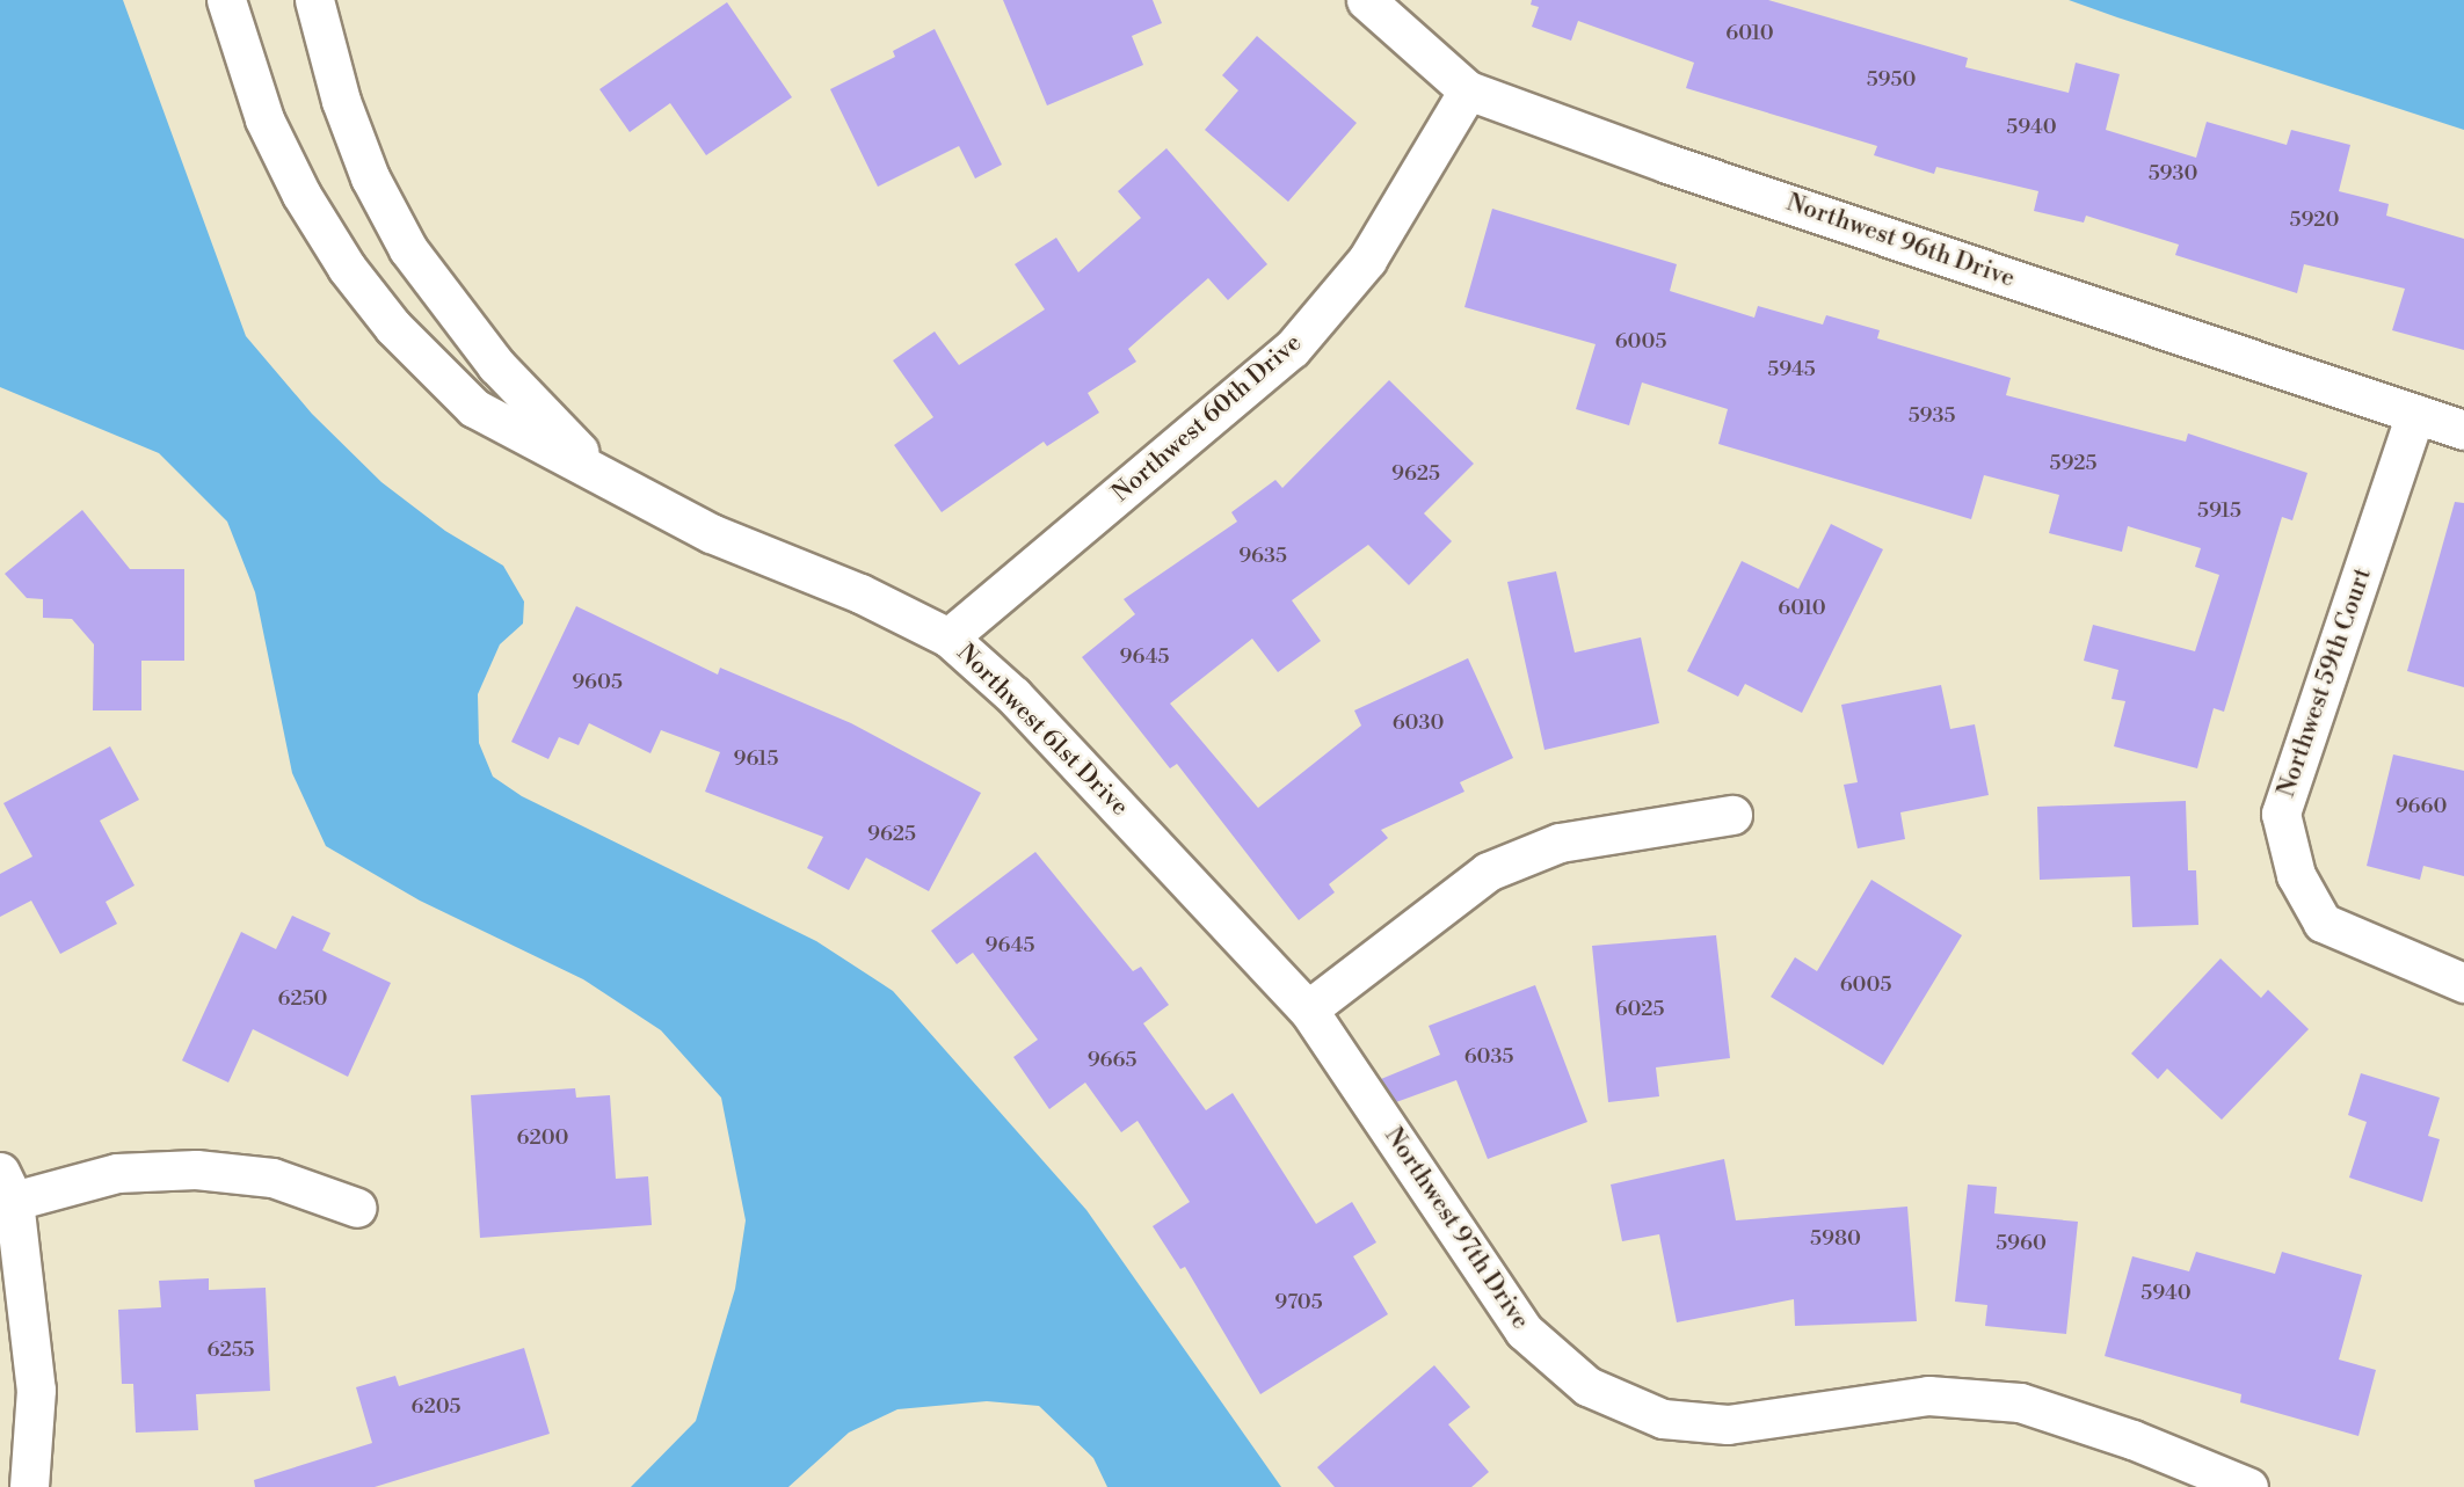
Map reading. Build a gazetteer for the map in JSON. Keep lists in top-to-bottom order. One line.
{"streets":{"street":["Northwest 96th Drive","Northwest 60th Drive","Northwest 59th Court","Northwest 61st Drive","Northwest 97th Drive"]},"crossings":[["Northwest 96th Drive","Northwest 60th Drive"],["Northwest 96th Drive","Northwest 59th Court"],["Northwest 60th Drive","Northwest 61st Drive"],["Northwest 61st Drive","Northwest 97th Drive"]],"house_numbers":["6010","5950","5940","5930","5920","6005","5945","5935","5925","9625","5915","9635","6010","9645","9605","6030","9615","9660","9625","9645","6005","6250","6025","6035","9665","6200","5980","5960","5940","9705","6255","6205"]}
